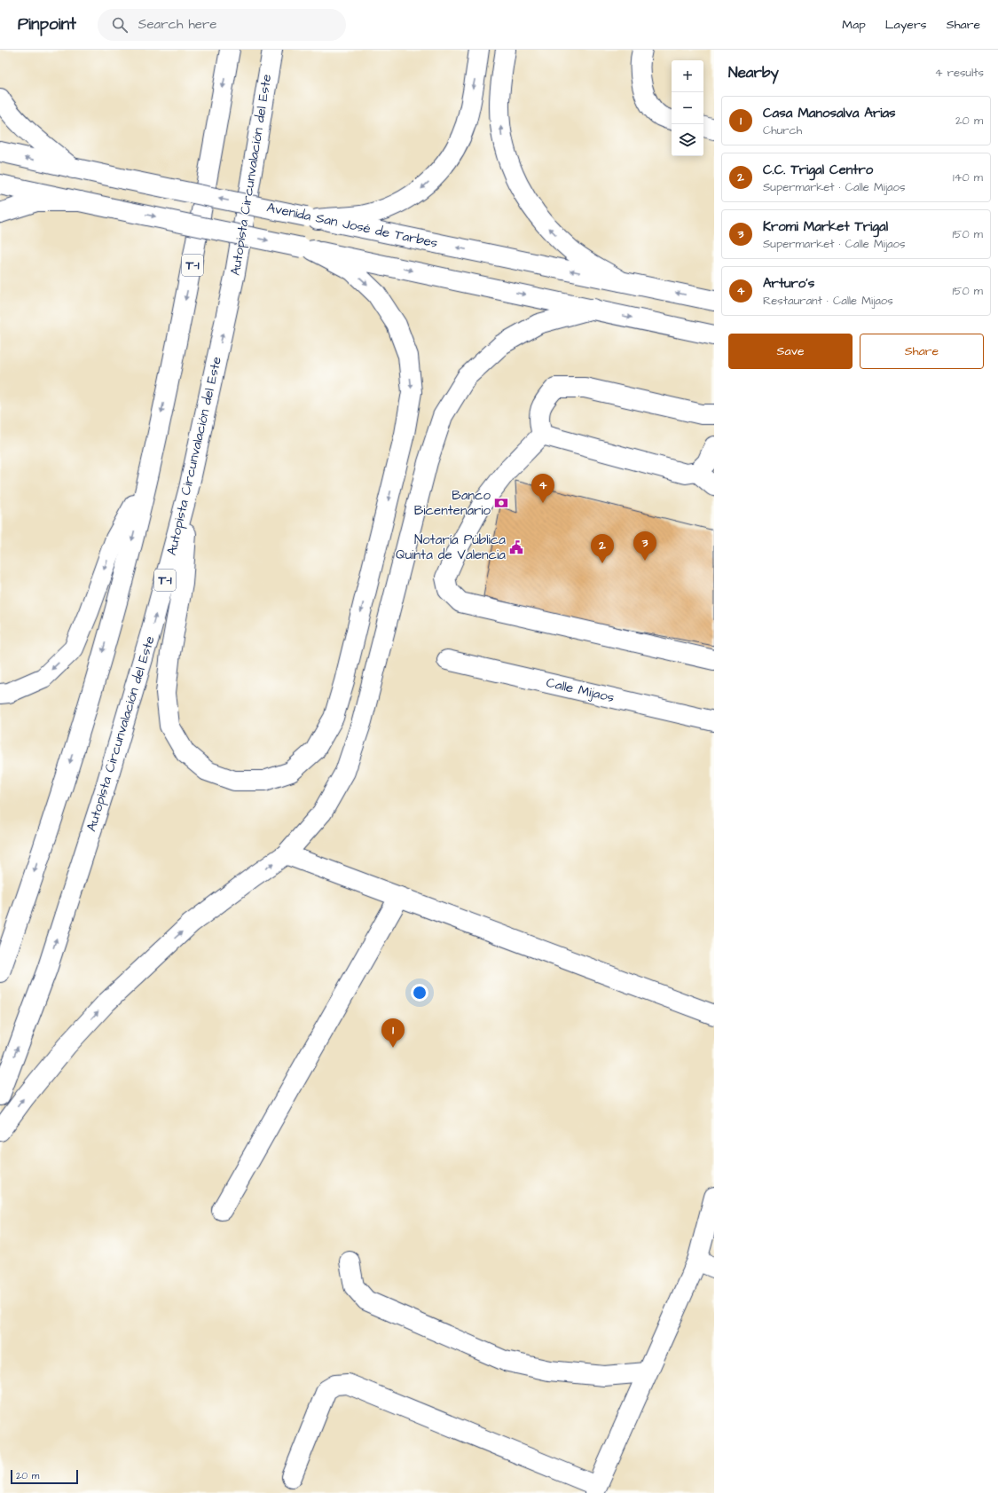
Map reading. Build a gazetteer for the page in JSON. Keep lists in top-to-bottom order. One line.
{"streets":{"main road":["Autopista Circunvalación del Este","Avenida San José de Tarbes","T-1","Calle Mijaos"]},"places":{"bank":["Banco Bicentenario"],"public building":["Notaría Pública Quinta de Valencia"]},"scale_bar":"20 m","page":{"header":"Pinpoint","search":"Search here","nav":["Map","Layers","Share"],"heading":["Nearby","4 results"],"map_buttons":["+","−"],"list":[{"mark":"1","name":"Casa Manosalva Arias","note":"Church","value":"20 m"},{"mark":"2","name":"C.C. Trigal Centro","note":"Supermarket · Calle Mijaos","value":"140 m"},{"mark":"3","name":"Kromi Market Trigal","note":"Supermarket · Calle Mijaos","value":"150 m"},{"mark":"4","name":"Arturo's","note":"Restaurant · Calle Mijaos","value":"150 m"}],"buttons":["Save","Share"],"pins":["4","3","2","1"],"scale":"20 m"}}
